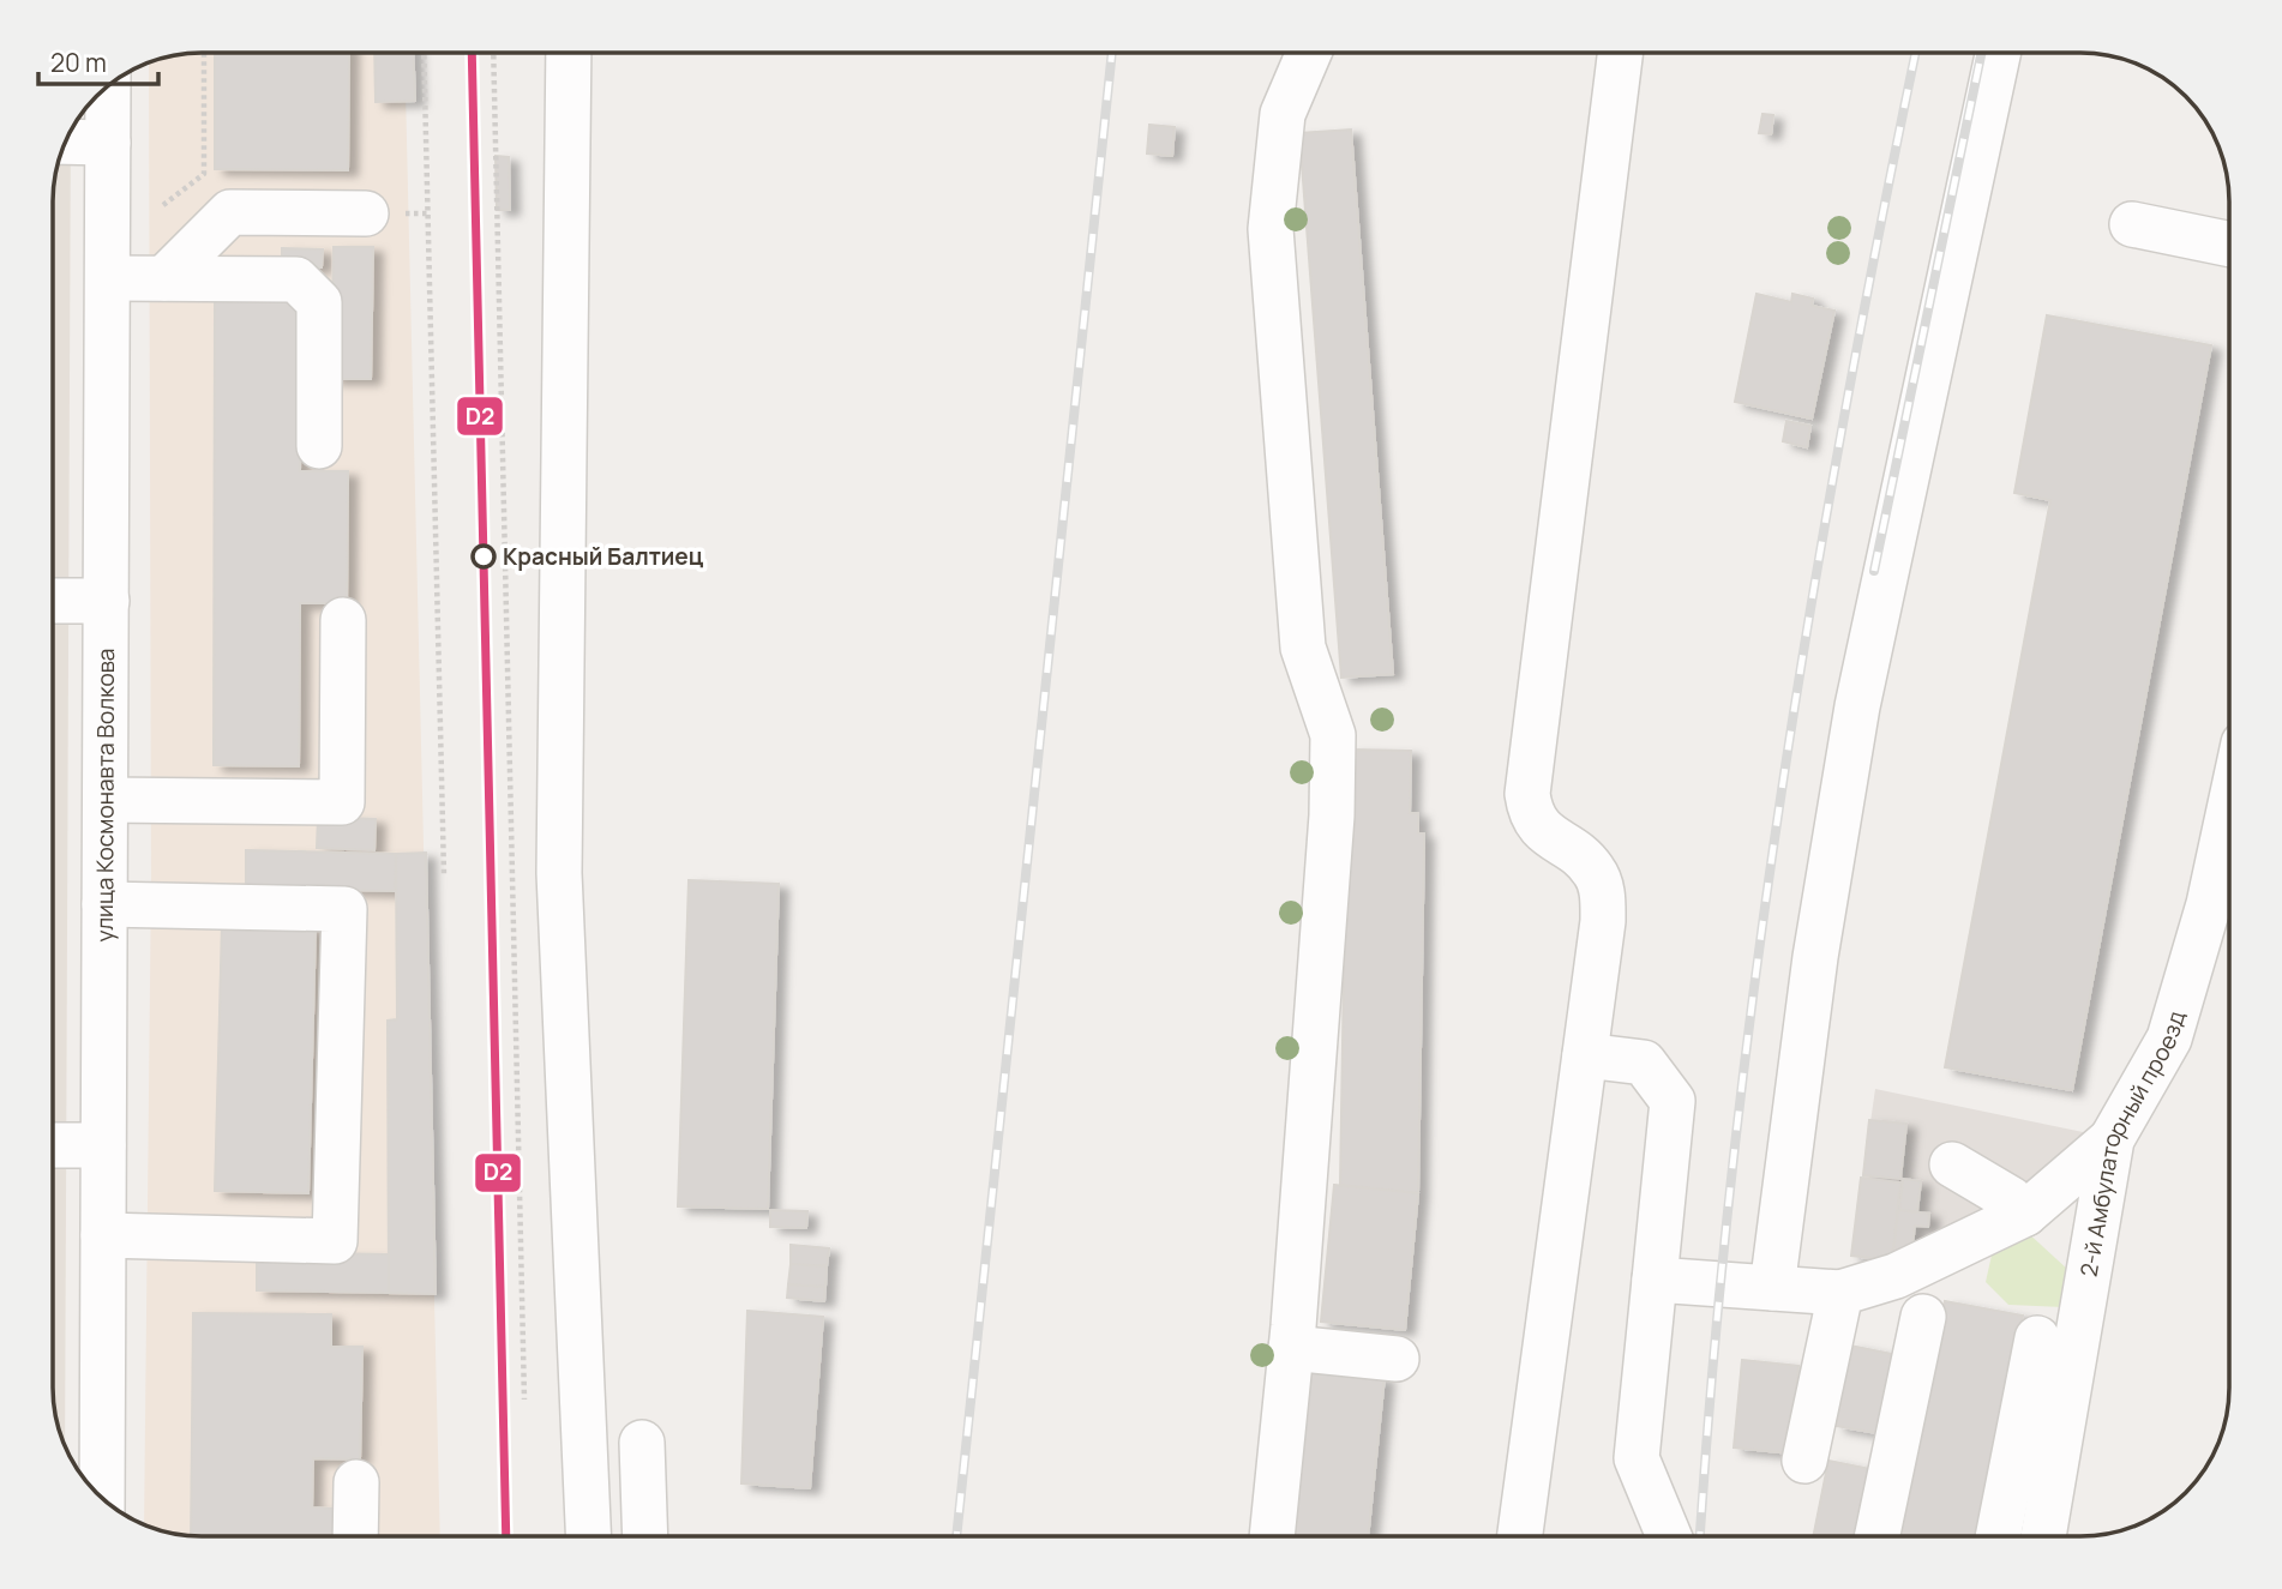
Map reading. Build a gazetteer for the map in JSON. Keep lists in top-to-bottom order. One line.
{"streets":{"street":["улица Космонавта Волкова","2-й Амбулаторный проезд"]},"places":["Красный Балтиец"],"lines":["transit line D2"],"scale_bar":"20 m"}
